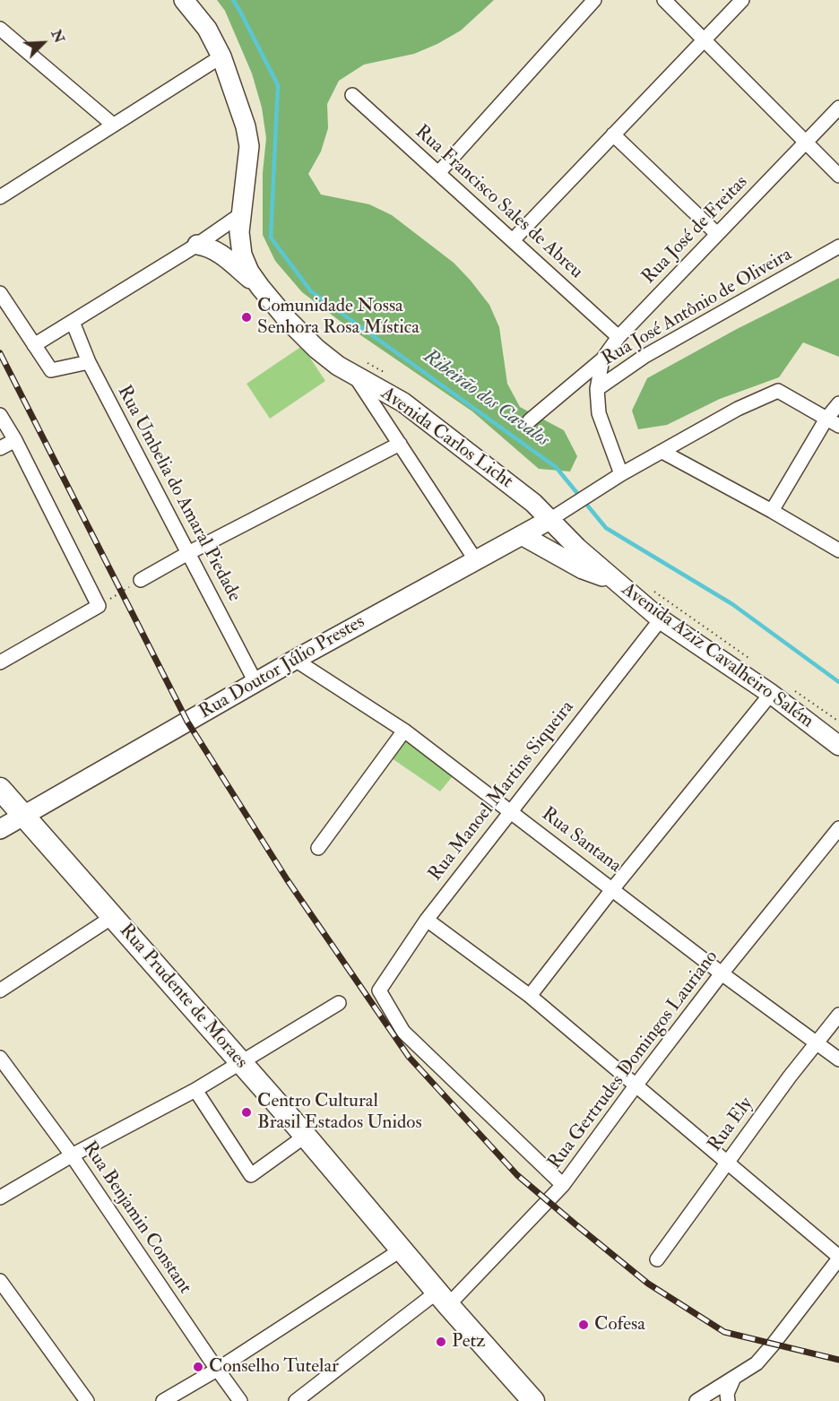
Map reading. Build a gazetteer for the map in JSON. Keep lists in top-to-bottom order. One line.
{"streets":{"main road":["Avenida Carlos Licht","Avenida Aziz Cavalheiro Salém","Rua Doutor Júlio Prestes","Rua Prudente de Moraes"],"street":["Rua Francisco Sales de Abreu","Rua José de Freitas","Rua José Antônio de Oliveira","Rua Umbelia do Amaral Piedade","Rua Manoel Martins Siqueira","Rua Santana","Rua Gertrudes Domingos Lauriano","Rua Ely","Rua Benjamin Constant"]},"crossings":[["Rua Francisco Sales de Abreu","Rua José de Freitas"],["Rua José de Freitas","Rua José Antônio de Oliveira"],["Rua José Antônio de Oliveira","Rua Doutor Júlio Prestes"],["Avenida Carlos Licht","Avenida Aziz Cavalheiro Salém"],["Avenida Carlos Licht","Rua Doutor Júlio Prestes"],["Rua Umbelia do Amaral Piedade","Rua Doutor Júlio Prestes"],["Avenida Aziz Cavalheiro Salém","Rua Doutor Júlio Prestes"],["Avenida Aziz Cavalheiro Salém","Rua Manoel Martins Siqueira"],["Rua Doutor Júlio Prestes","Rua Santana"],["Rua Doutor Júlio Prestes","Rua Prudente de Moraes"],["Rua Manoel Martins Siqueira","Rua Santana"],["Rua Manoel Martins Siqueira","Rua Gertrudes Domingos Lauriano"],["Rua Santana","Rua Gertrudes Domingos Lauriano"],["Rua Santana","Rua Ely"],["Rua Prudente de Moraes","Rua Gertrudes Domingos Lauriano"]],"water":["Ribeirão dos Cavalos"],"places":["Comunidade Nossa Senhora Rosa Mística","Centro Cultural Brasil Estados Unidos","Cofesa","Petz","Conselho Tutelar"],"north":"top right"}
